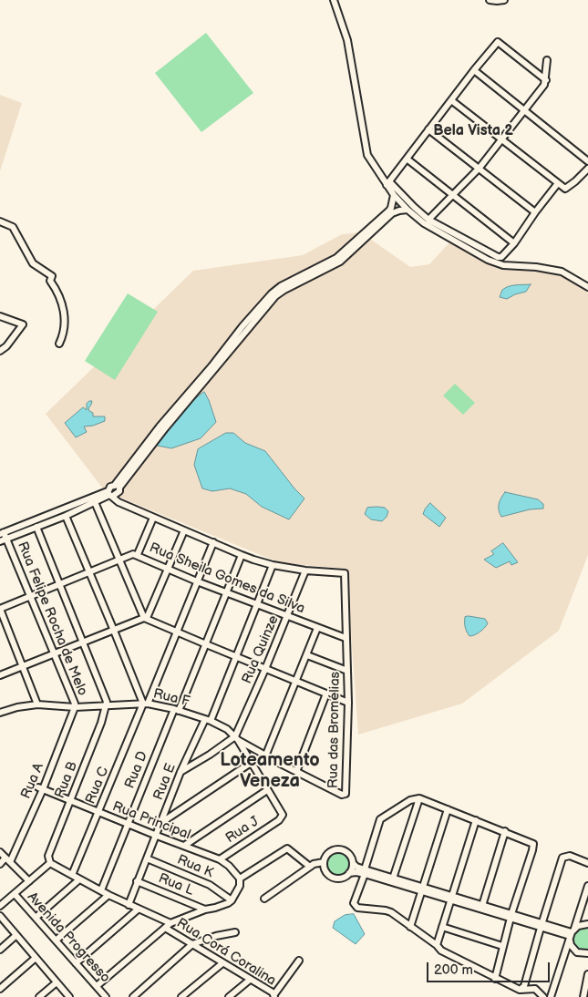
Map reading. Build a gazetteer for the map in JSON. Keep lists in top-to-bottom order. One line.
{"streets":{"street":["Rua Sheila Gomes da Silva","Rua Felipe Rocha de Melo","Rua Quinze","Rua F","Rua das Bromélias","Rua D","Rua B","Rua A","Rua E","Rua C","Rua Principal","Rua J","Rua K","Rua L","Avenida Progresso","Rua Corá Coralina"]},"crossings":[["Rua Sheila Gomes da Silva","Rua Felipe Rocha de Melo"],["Rua Sheila Gomes da Silva","Rua Quinze"],["Rua Sheila Gomes da Silva","Rua das Bromélias"],["Rua Sheila Gomes da Silva","Rua D"],["Rua Sheila Gomes da Silva","Rua E"],["Rua Sheila Gomes da Silva","Rua C"],["Rua Felipe Rocha de Melo","Rua F"],["Rua Felipe Rocha de Melo","Rua A"],["Rua Quinze","Rua F"],["Rua Quinze","Rua das Bromélias"],["Rua F","Rua das Bromélias"],["Rua F","Rua D"],["Rua F","Rua B"],["Rua F","Rua A"],["Rua F","Rua E"],["Rua F","Rua C"],["Rua F","Rua J"],["Rua D","Rua Principal"],["Rua B","Rua Principal"],["Rua A","Rua Principal"],["Rua E","Rua Principal"],["Rua E","Rua K"],["Rua E","Rua L"],["Rua C","Rua Principal"],["Rua Principal","Rua J"]],"districts":["Bela Vista 2","Loteamento Veneza"],"scale_bar":"200 m"}
